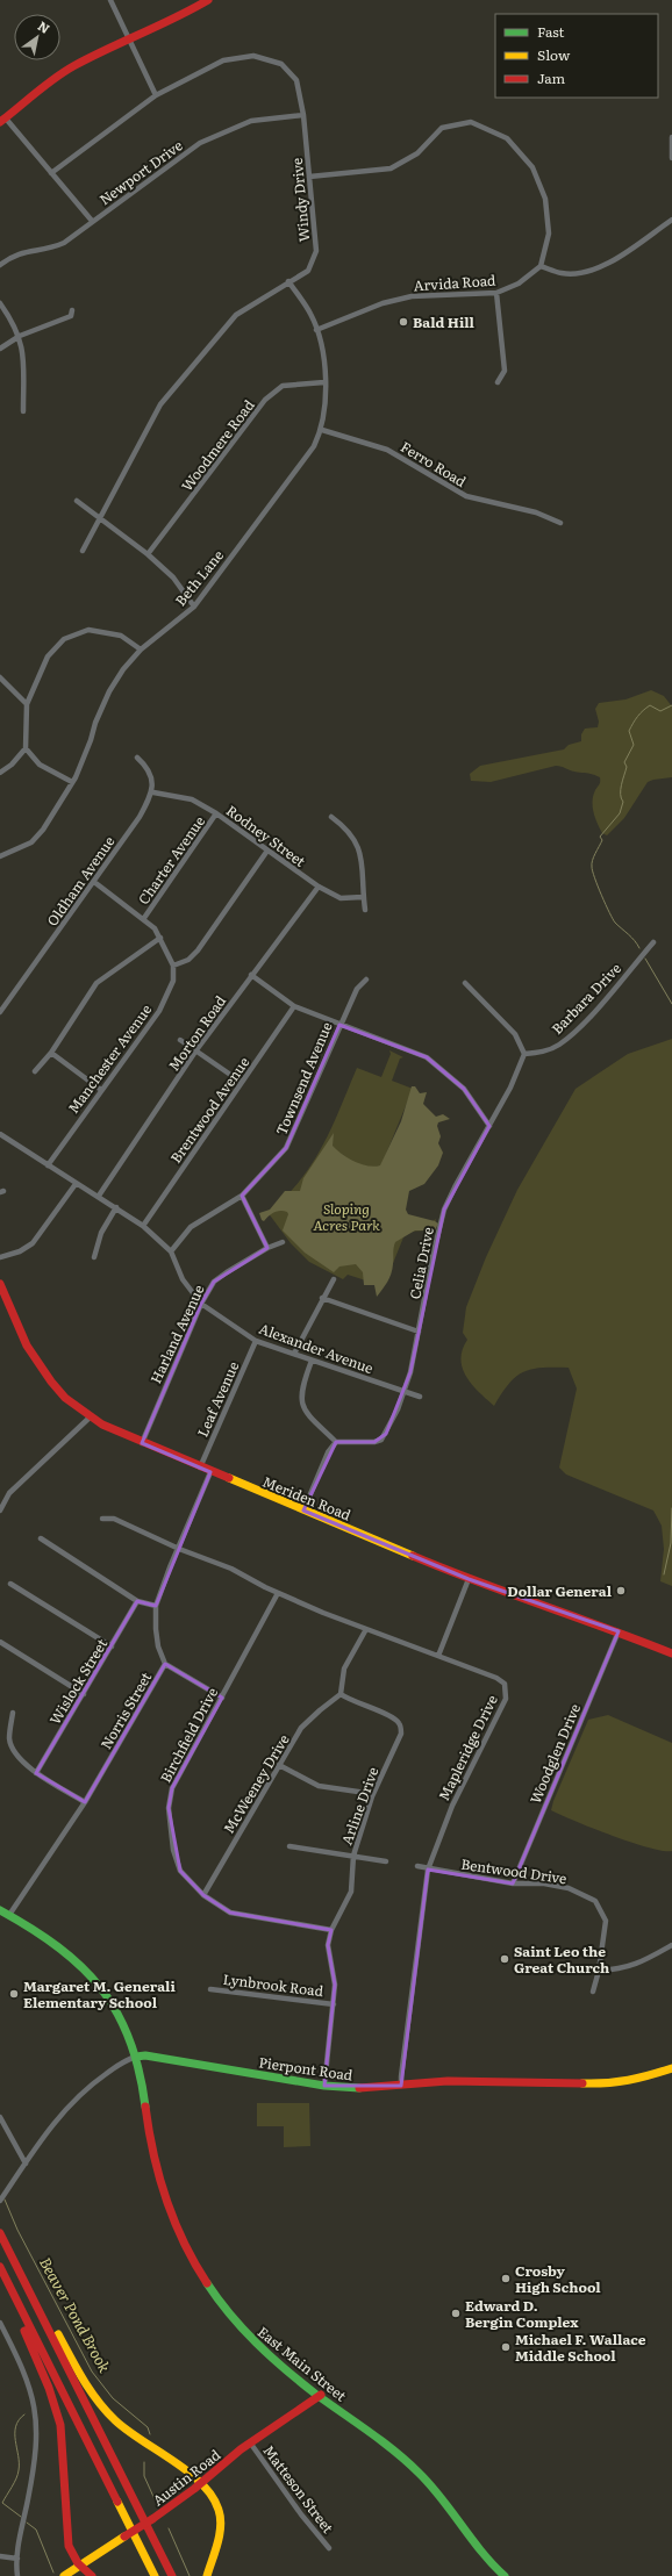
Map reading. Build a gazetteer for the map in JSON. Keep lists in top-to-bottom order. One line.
{"streets":{"main road":["Meriden Road","Pierpont Road","East Main Street","Austin Road"],"street":["Newport Drive","Windy Drive","Arvida Road","Woodmere Road","Ferro Road","Beth Lane","Rodney Street","Charter Avenue","Oldham Avenue","Barbara Drive","Morton Road","Manchester Avenue","Townsend Avenue","Brentwood Avenue","Celia Drive","Harland Avenue","Alexander Avenue","Leaf Avenue","Wislock Street","Norris Street","Birchfield Drive","Mapleridge Drive","Woodglen Drive","McWeeney Drive","Arline Drive","Bentwood Drive","Lynbrook Road","Matteson Street"]},"crossings":[["Newport Drive","Windy Drive"],["Windy Drive","Beth Lane"],["Arvida Road","Beth Lane"],["Woodmere Road","Beth Lane"],["Ferro Road","Beth Lane"],["Rodney Street","Charter Avenue"],["Rodney Street","Oldham Avenue"],["Rodney Street","Morton Road"],["Barbara Drive","Celia Drive"],["Morton Road","Alexander Avenue"],["Manchester Avenue","Alexander Avenue"],["Townsend Avenue","Alexander Avenue"],["Brentwood Avenue","Alexander Avenue"],["Celia Drive","Alexander Avenue"],["Harland Avenue","Alexander Avenue"],["Harland Avenue","Meriden Road"],["Alexander Avenue","Leaf Avenue"],["Leaf Avenue","Meriden Road"],["Meriden Road","Norris Street"],["Meriden Road","Woodglen Drive"],["Norris Street","Mapleridge Drive"],["Norris Street","East Main Street"],["Birchfield Drive","Mapleridge Drive"],["Birchfield Drive","McWeeney Drive"],["Birchfield Drive","Arline Drive"],["Mapleridge Drive","Bentwood Drive"],["Mapleridge Drive","Pierpont Road"],["Woodglen Drive","Bentwood Drive"],["McWeeney Drive","Arline Drive"],["Arline Drive","Lynbrook Road"],["Arline Drive","Pierpont Road"],["Pierpont Road","East Main Street"],["East Main Street","Austin Road"],["Austin Road","Matteson Street"]],"water":["Beaver Pond Brook"],"parks":["Sloping Acres Park"],"places":["Bald Hill","Dollar General","Saint Leo the Great Church","Margaret M. Generali Elementary School","Crosby High School","Edward D. Bergin Complex","Michael F. Wallace Middle School"],"legend":["Fast","Slow","Jam"],"north":"top right"}
